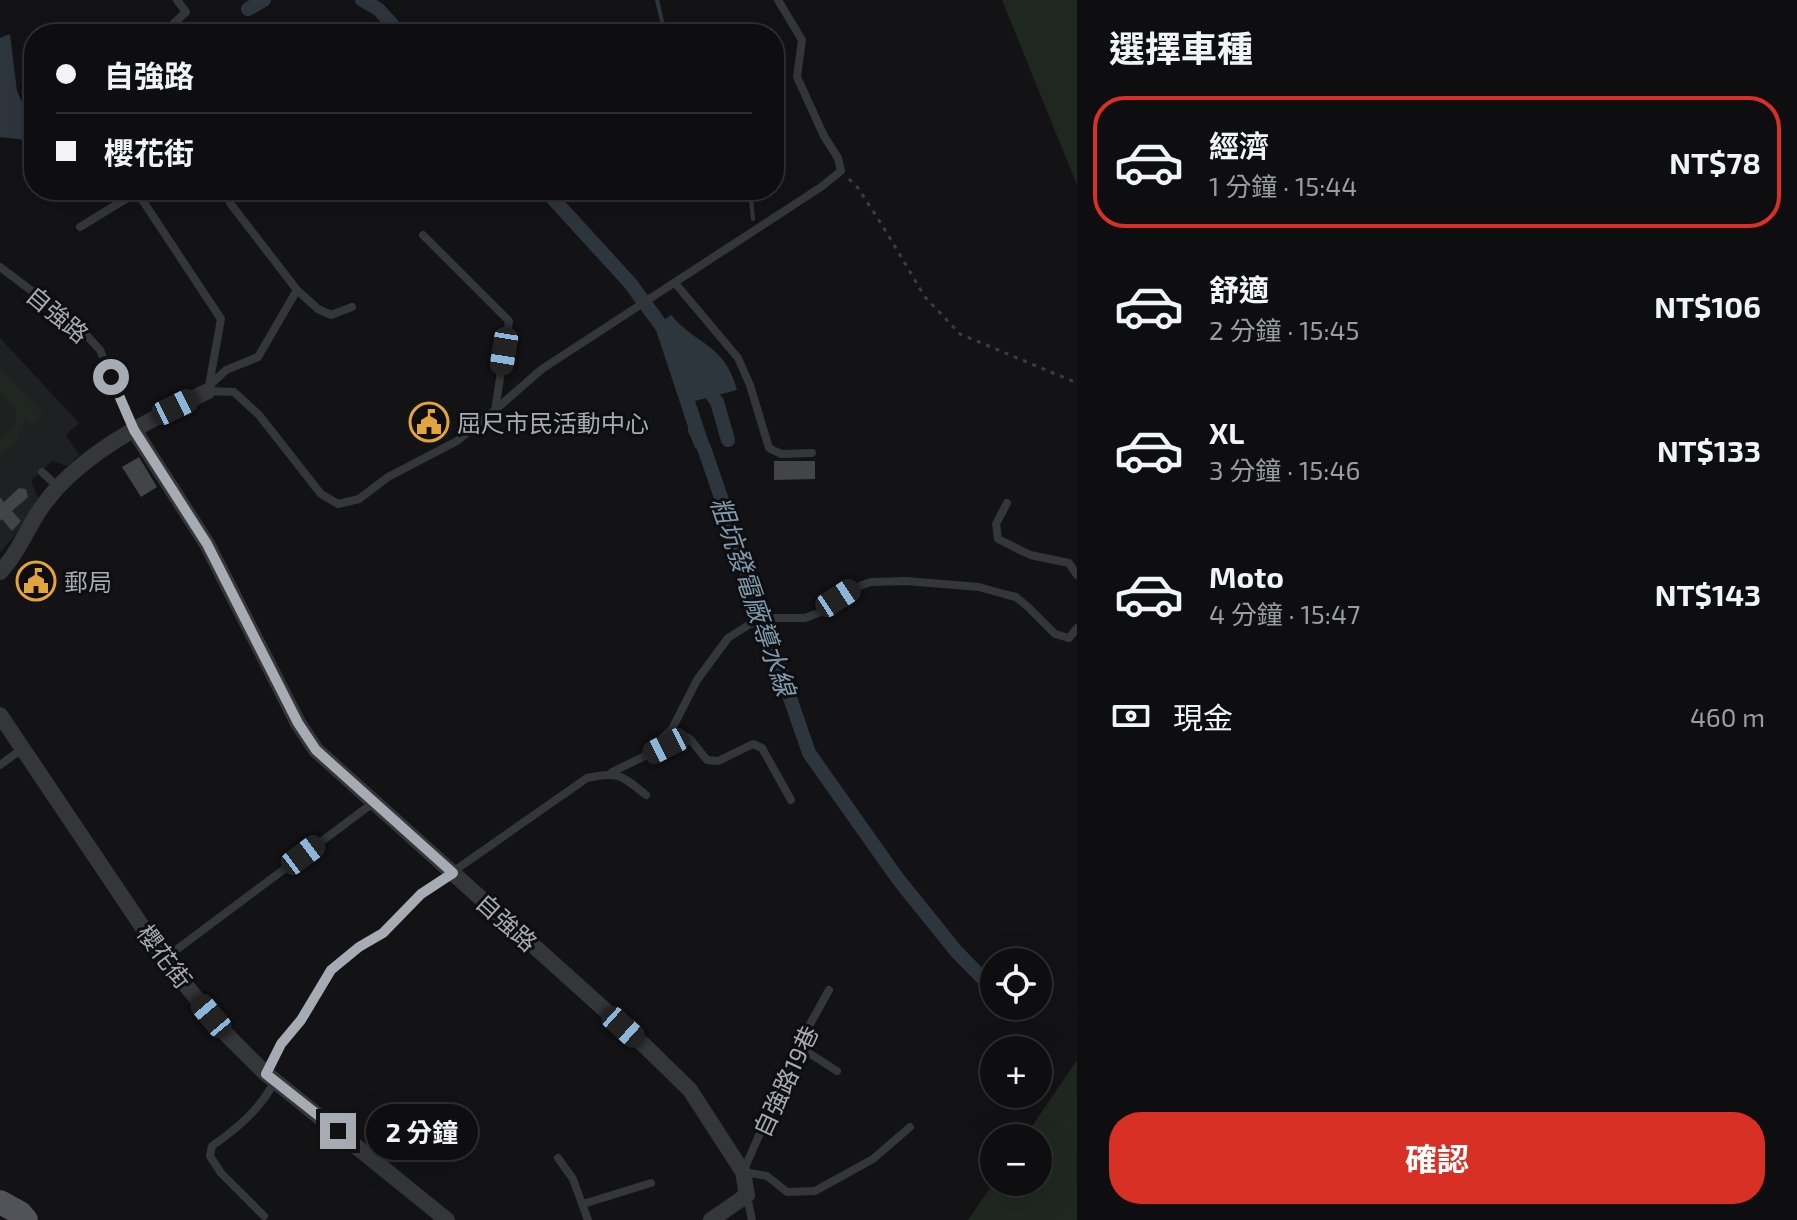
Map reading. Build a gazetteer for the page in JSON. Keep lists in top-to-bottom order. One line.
{"streets":{"street":["自強路","櫻花街"],"lane":["自強路19巷"]},"crossings":[["自強路","自強路19巷"]],"water":["粗坑發電廠導水線"],"places":{"public building":["屈尺市民活動中心","郵局"]},"page":{"heading":"選擇車種","banner":["自強路","櫻花街"],"list":[{"name":"經濟","note":"1 分鐘 · 15:44","value":"NT$78"},{"name":"舒適","note":"2 分鐘 · 15:45","value":"NT$106"},{"name":"XL","note":"3 分鐘 · 15:46","value":"NT$133"},{"name":"Moto","note":"4 分鐘 · 15:47","value":"NT$143"}],"pay":["現金","460 m"],"map_buttons":["+","−"],"buttons":"確認","bubble":"2 分鐘"}}
